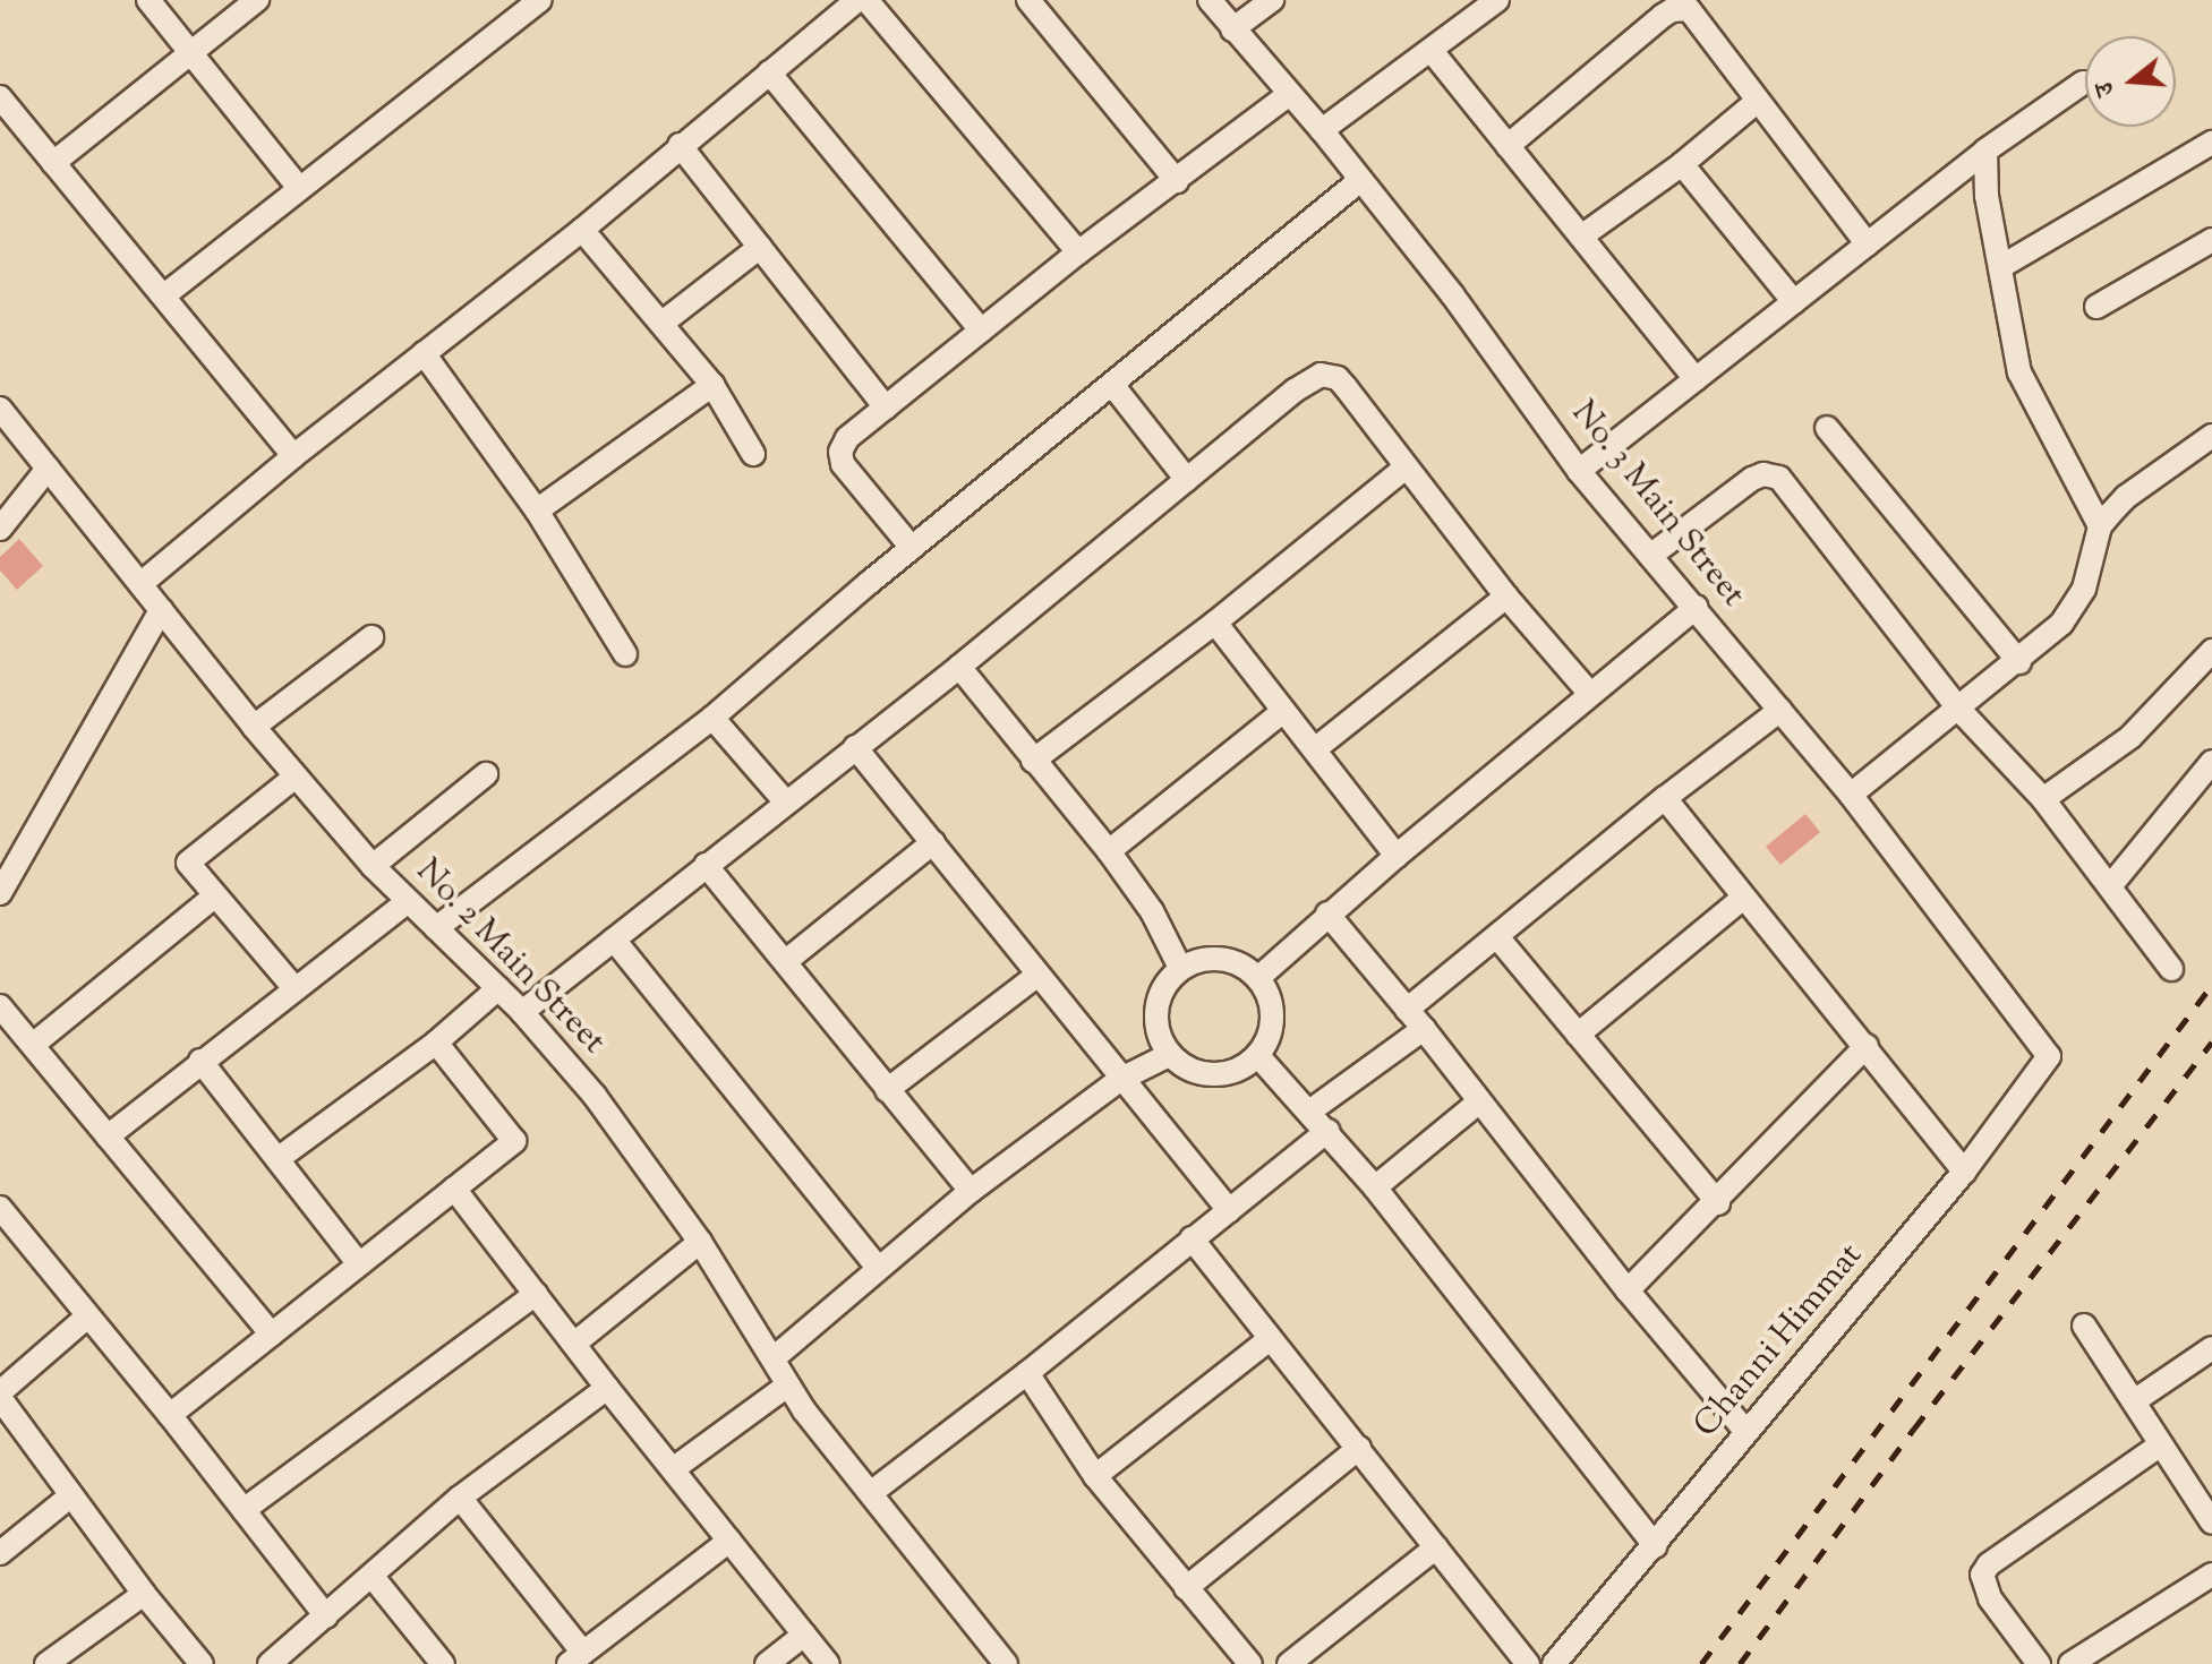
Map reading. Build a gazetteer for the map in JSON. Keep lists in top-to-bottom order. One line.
{"streets":{"street":["No. 3 Main Street","No. 2 Main Street","Channi Himmat"]},"crossings":[["No. 3 Main Street","Channi Himmat"]],"north":"left"}
